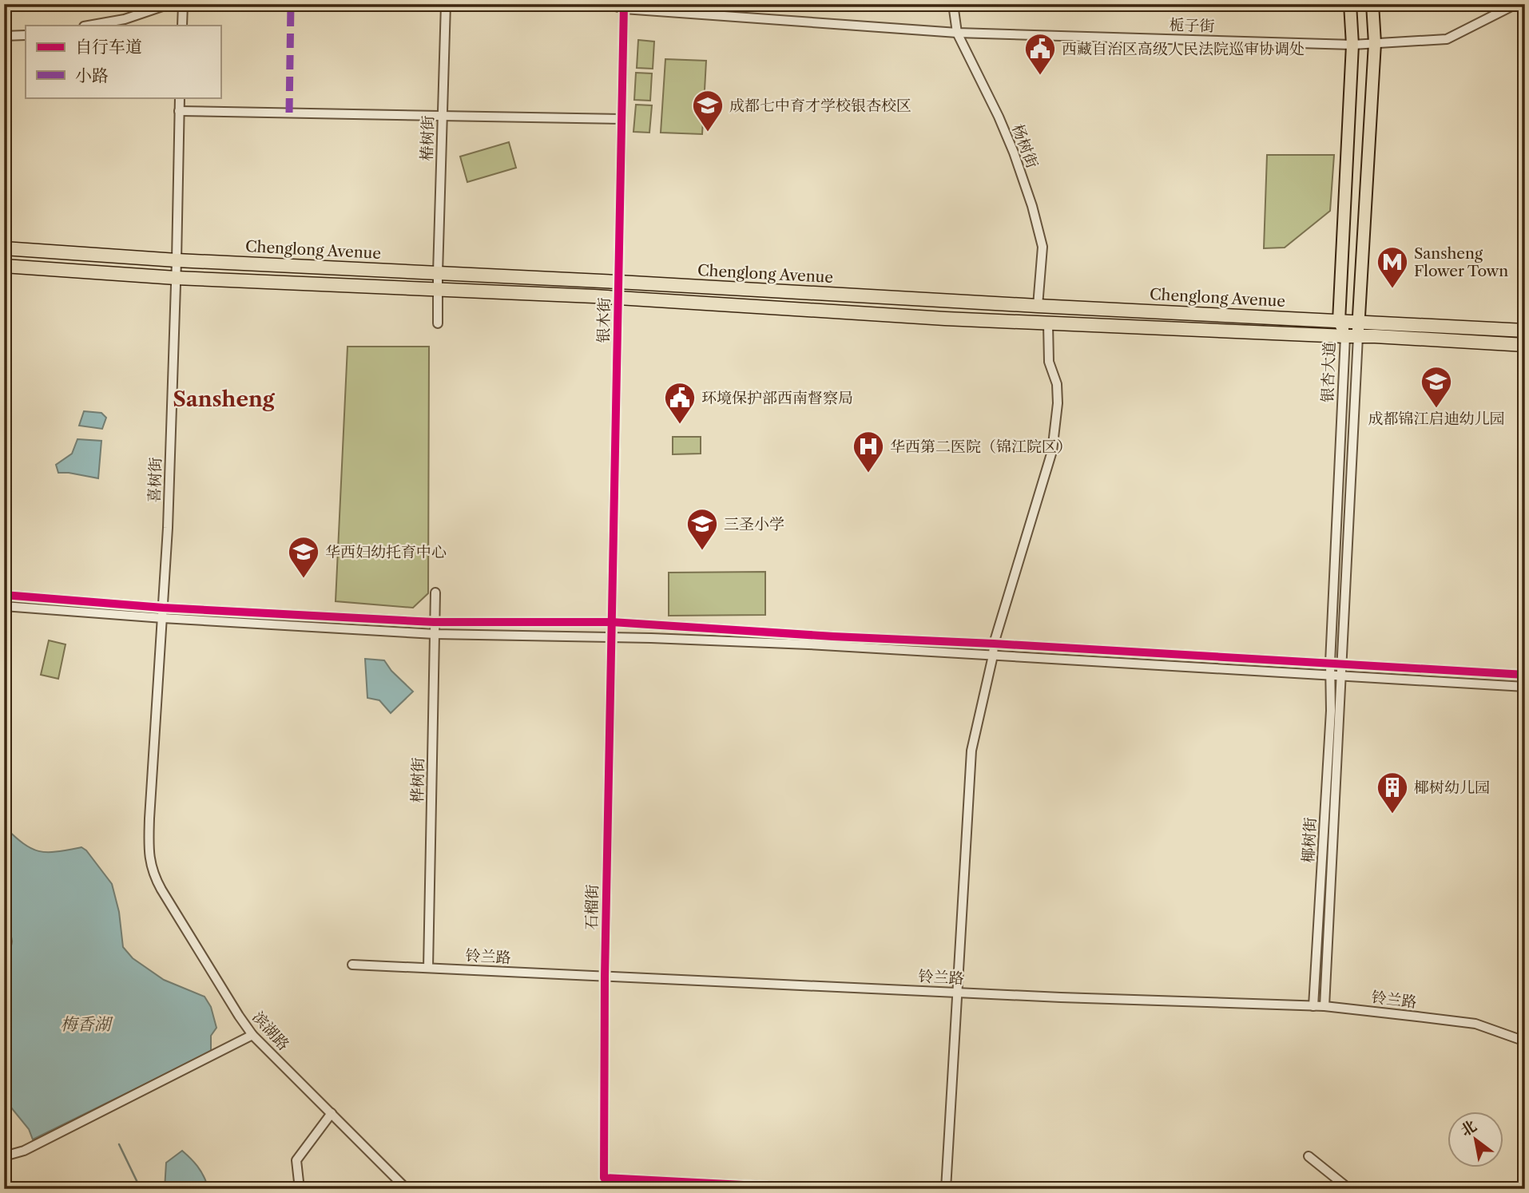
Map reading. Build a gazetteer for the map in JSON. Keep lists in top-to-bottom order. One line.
{"streets":{"highway":["Chenglong Avenue"],"main road":["银杏大道"],"street":["栀子街","椿树街","杨树街","银木街","喜树街","桦树街","椰树街","石榴街","铃兰路","滨湖路"]},"crossings":[["栀子街","杨树街"],["栀子街","银木街"],["栀子街","银杏大道"],["椿树街","Chenglong Avenue"],["杨树街","Chenglong Avenue"],["Chenglong Avenue","银木街"],["Chenglong Avenue","银杏大道"],["Chenglong Avenue","喜树街"],["银木街","石榴街"],["银杏大道","椰树街"],["喜树街","滨湖路"],["桦树街","铃兰路"],["椰树街","铃兰路"],["石榴街","铃兰路"]],"districts":["Sansheng"],"water":["梅香湖"],"places":{"public building":["西藏自治区高级人民法院巡审协调处","环境保护部西南督察局"],"school or university":["成都七中育才学校银杏校区","成都锦江启迪幼儿园","三圣小学","华西妇幼托育中心"],"metro station":["Sansheng Flower Town"],"hospital":["华西第二医院（锦江院区）"],"building":["椰树幼儿园"]},"legend":["自行车道","小路"],"north":"top left"}
